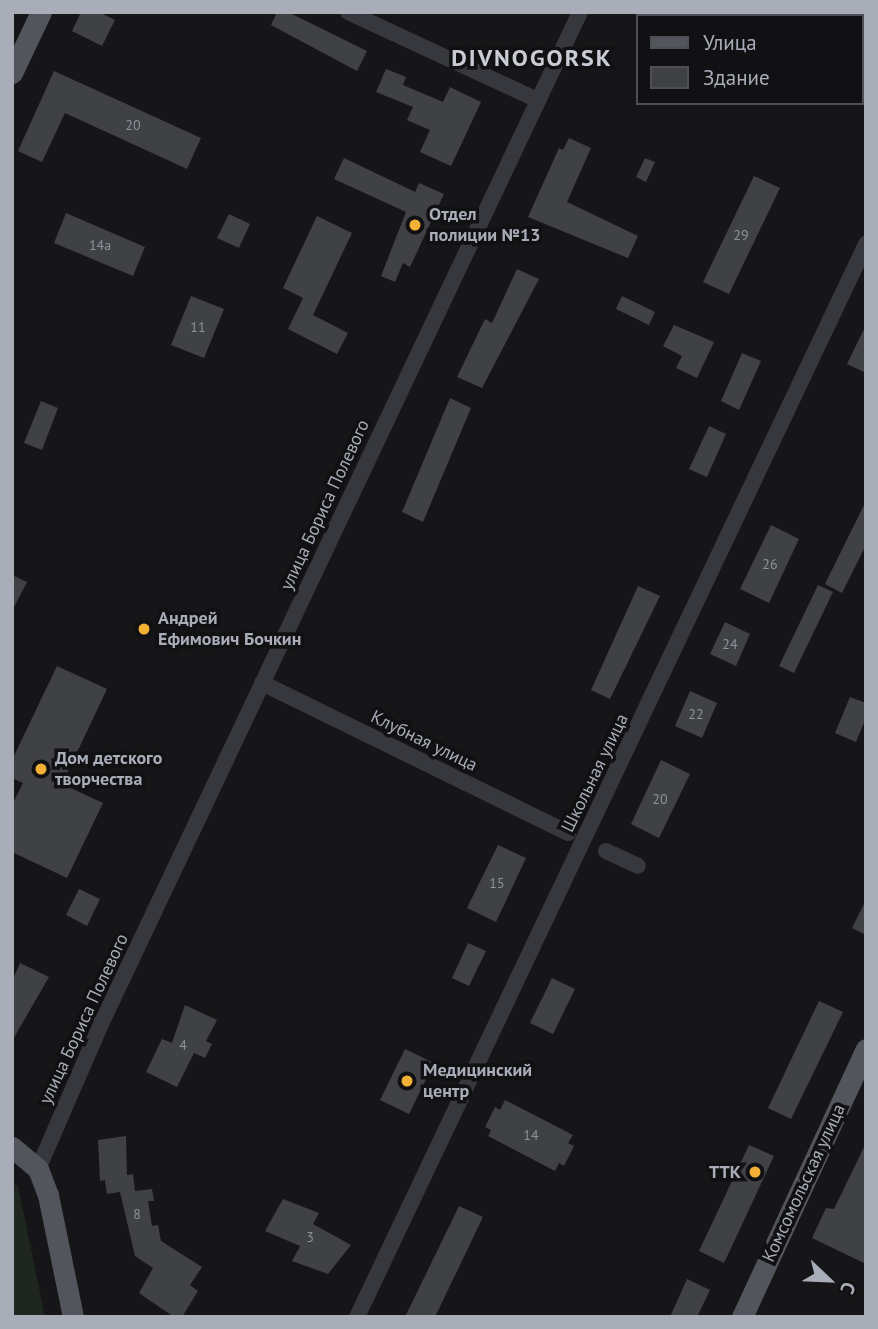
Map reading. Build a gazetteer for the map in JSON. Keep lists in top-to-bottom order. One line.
{"streets":{"main road":["Комсомольская улица"],"street":["улица Бориса Полевого","Клубная улица","Школьная улица"]},"crossings":[["улица Бориса Полевого","Клубная улица"]],"districts":["DIVNOGORSK"],"places":["Отдел полиции №13","Андрей Ефимович Бочкин","Дом детского творчества","Медицинский центр","ТТК"],"house_numbers":["20","29","14а","11","26","24","22","20","15","4","14","8","3"],"legend":["Улица","Здание"],"north":"bottom right"}
